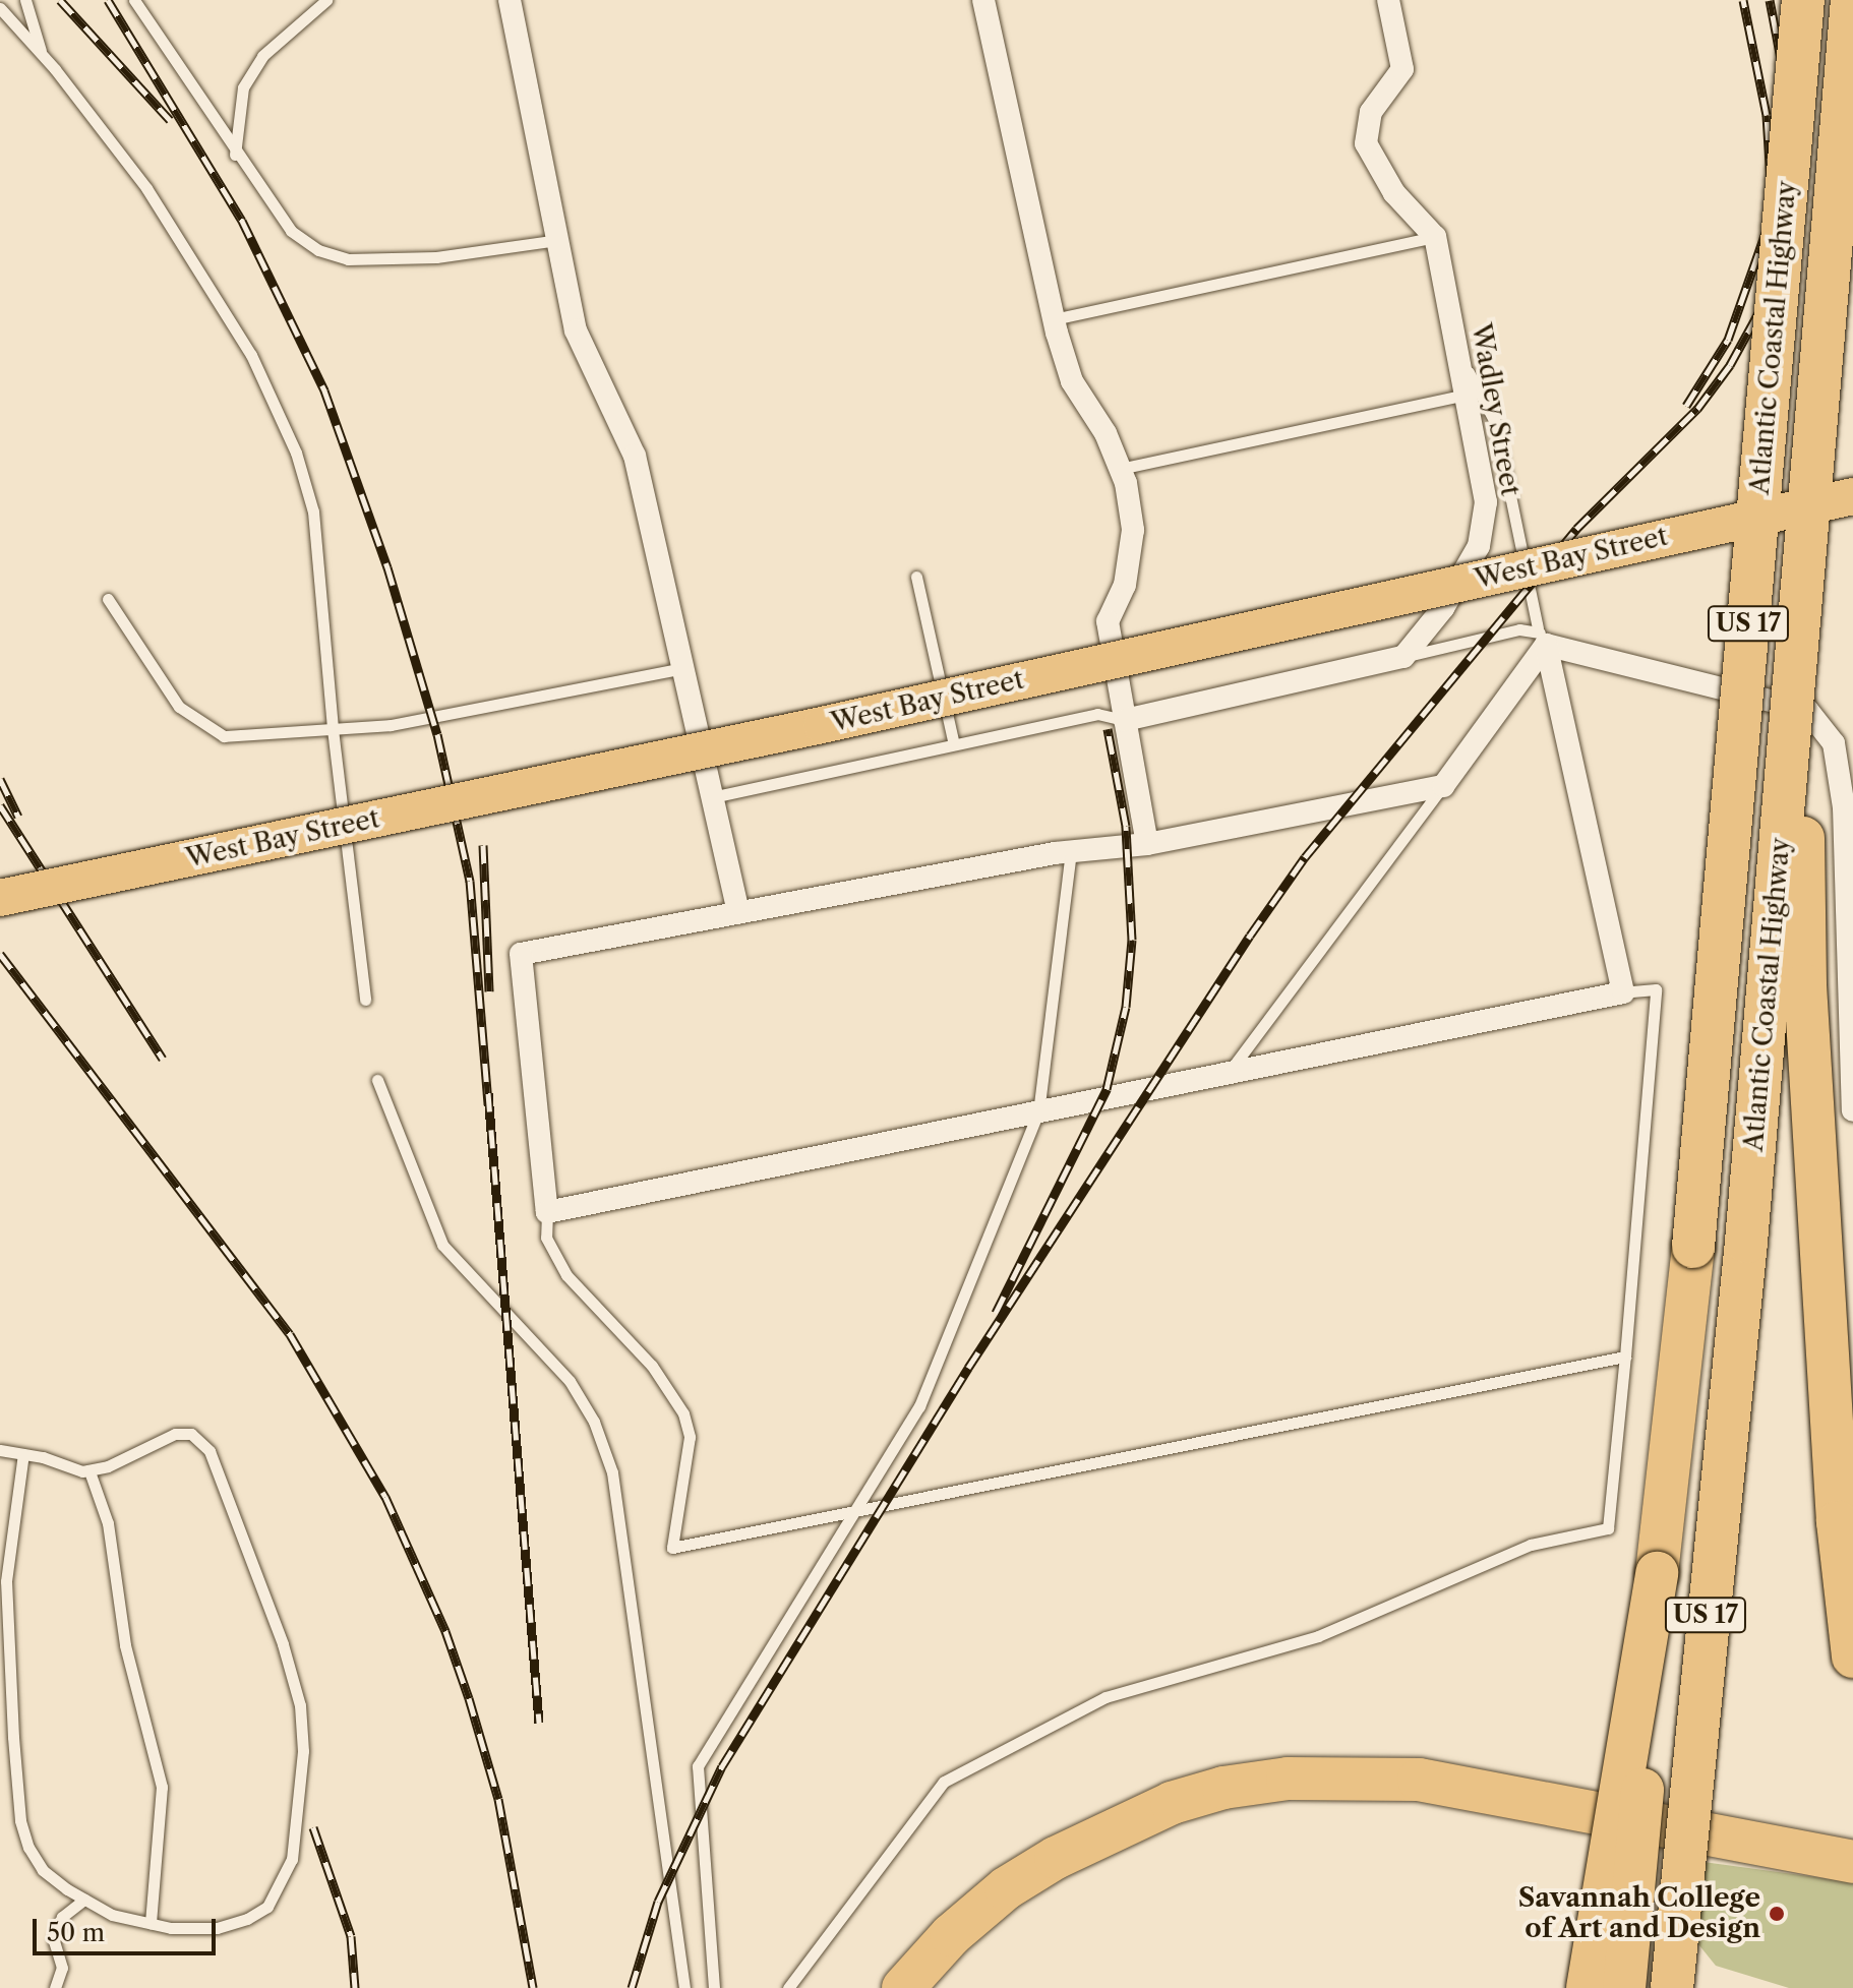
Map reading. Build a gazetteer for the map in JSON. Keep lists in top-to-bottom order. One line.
{"streets":{"highway":["Atlantic Coastal Highway","US 17"],"main road":["West Bay Street"],"street":["Wadley Street"]},"places":["Savannah College of Art and Design"],"scale_bar":"50 m"}
